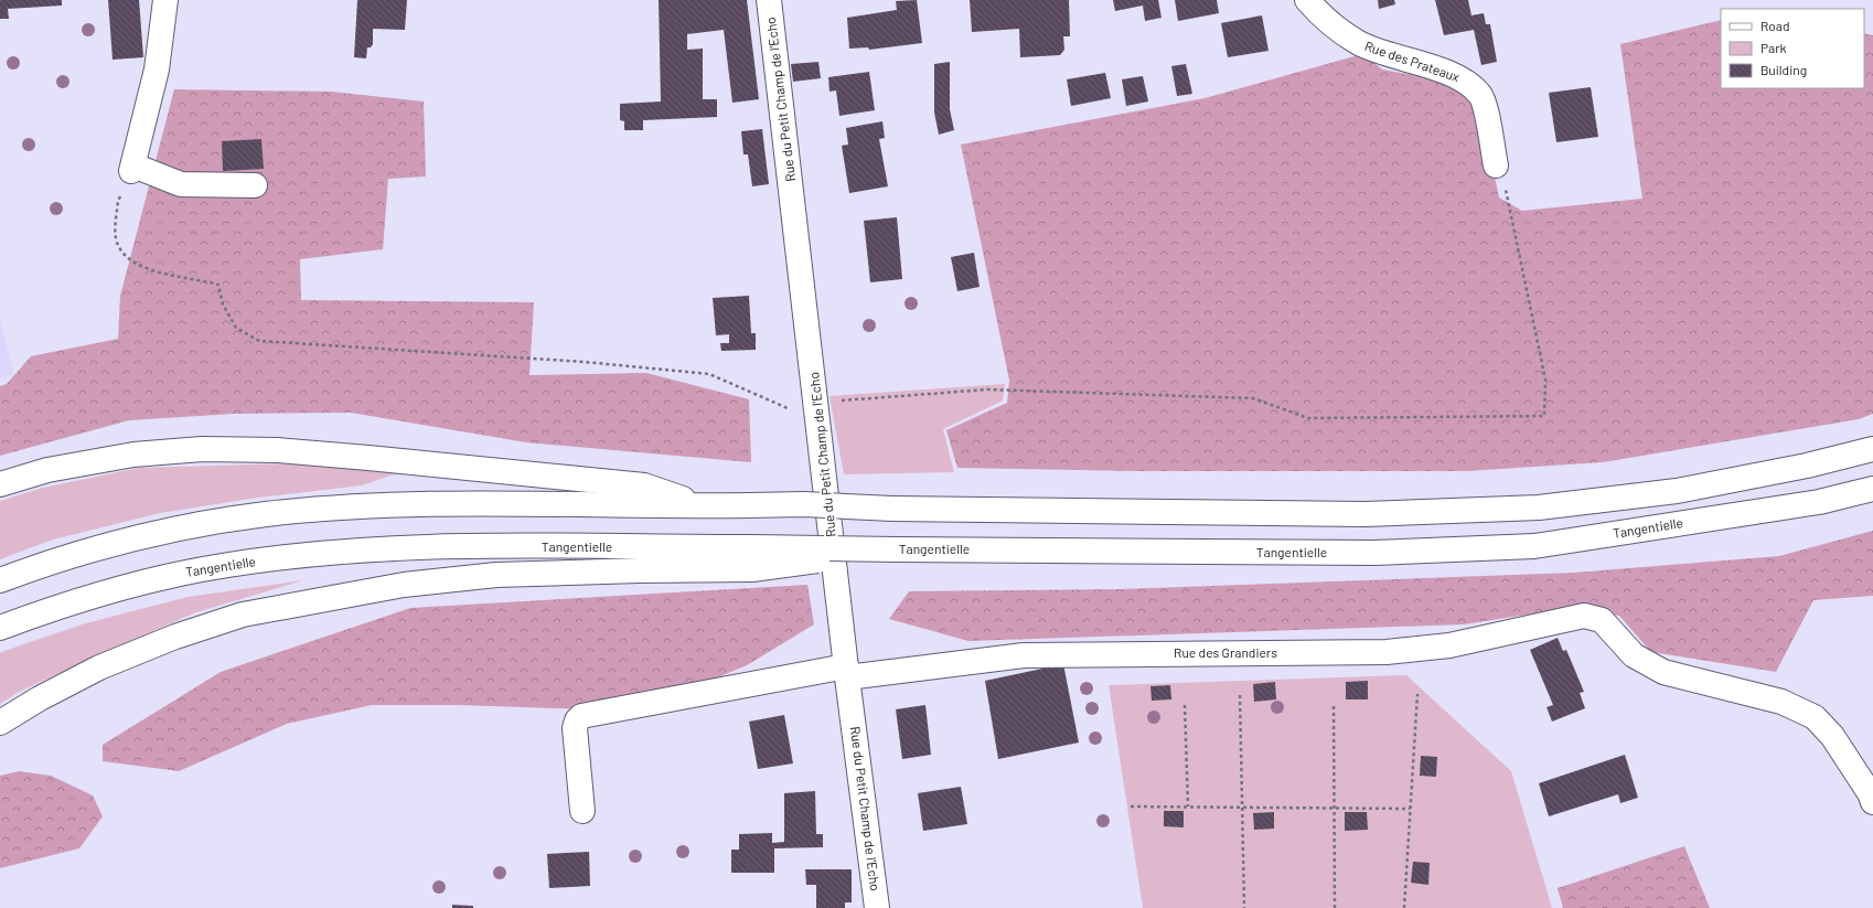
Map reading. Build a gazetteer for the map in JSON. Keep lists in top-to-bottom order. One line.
{"streets":{"main road":["Rue des Prateaux","Rue du Petit Champ de l'Echo","Tangentielle","Rue des Grandiers"]},"crossings":[["Rue du Petit Champ de l'Echo","Rue des Grandiers"]],"legend":["Road","Park","Building"]}
